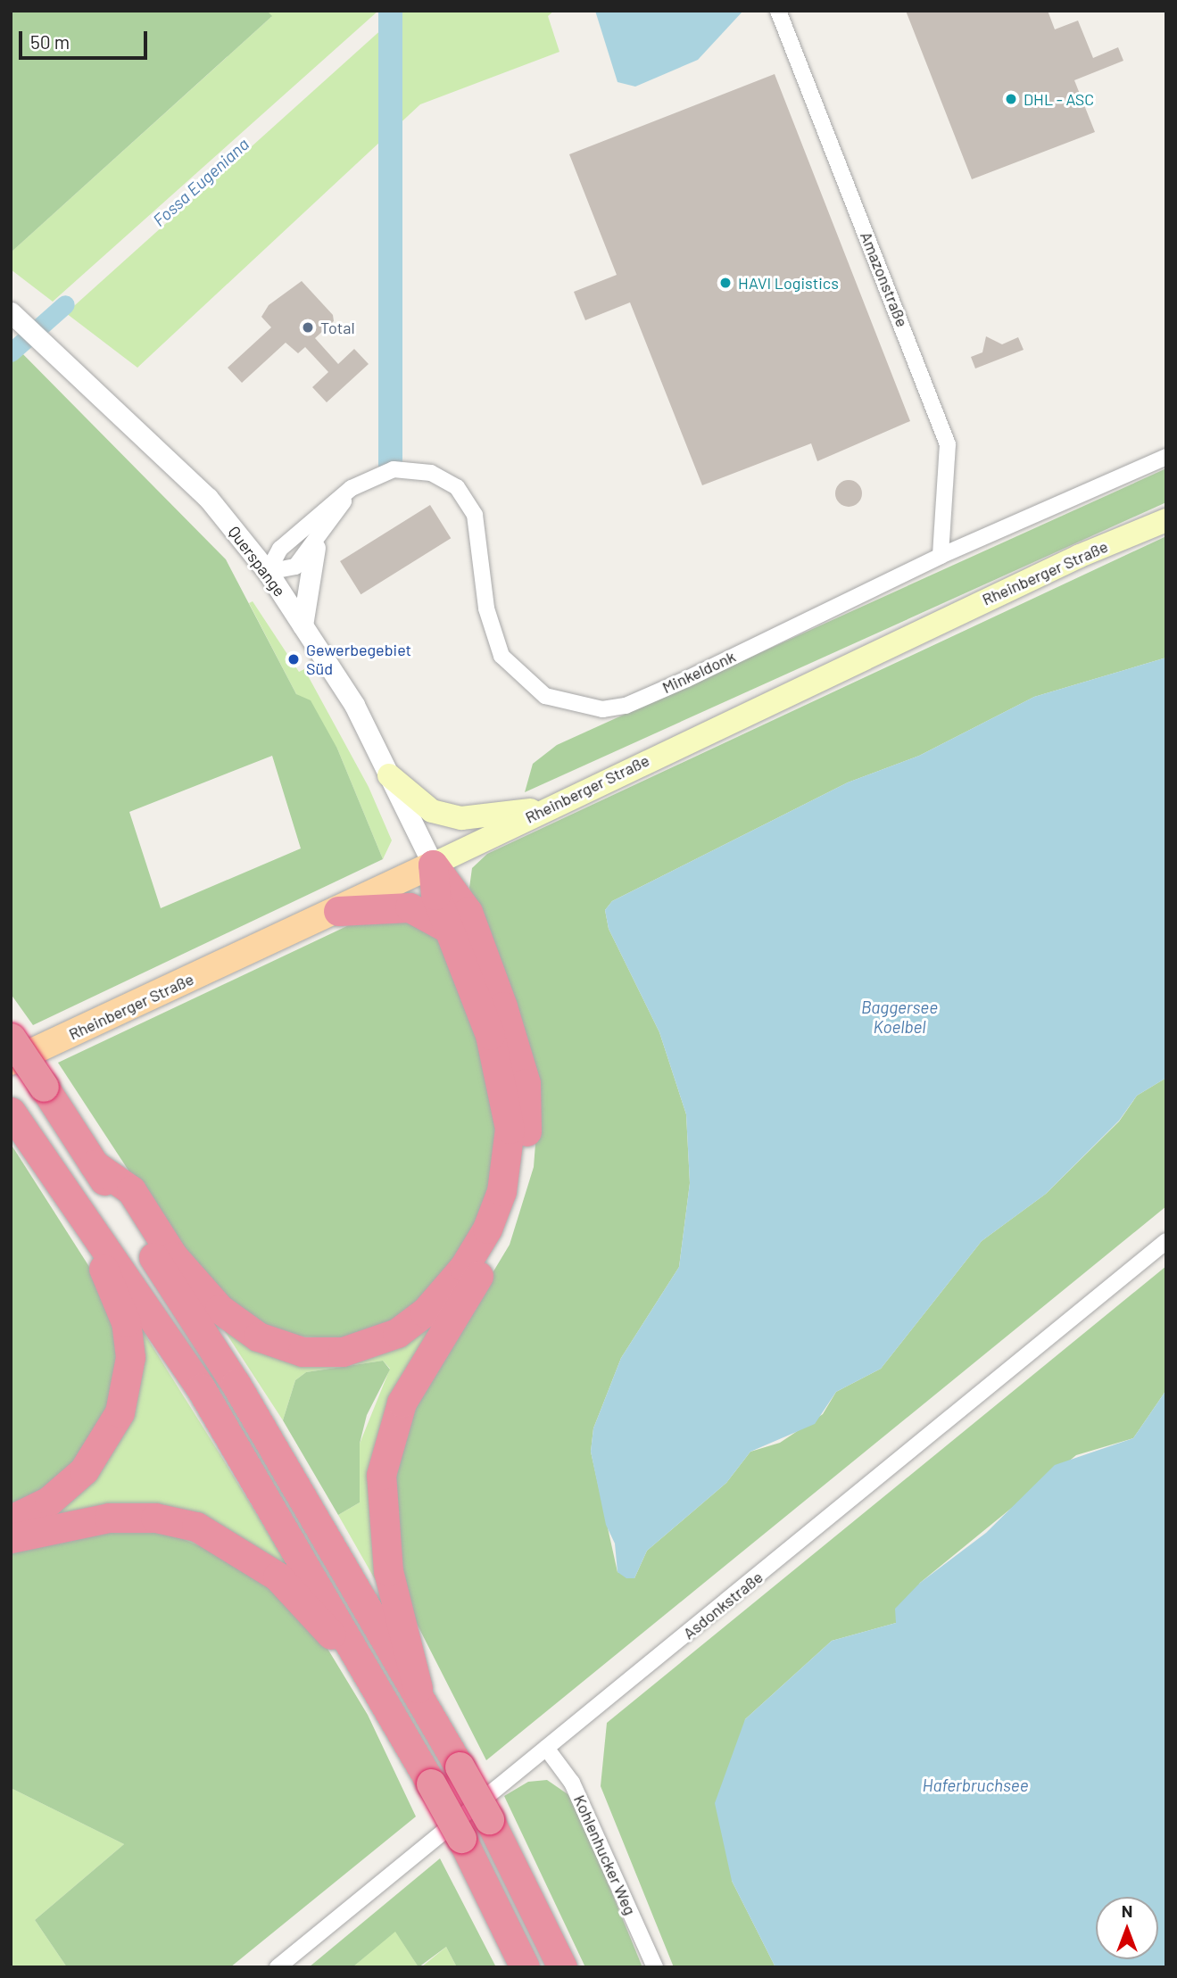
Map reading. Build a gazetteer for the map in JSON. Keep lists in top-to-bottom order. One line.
{"streets":{"main road":["Rheinberger Straße"],"street":["Amazonstraße","Querspange","Minkeldonk","Asdonkstraße","Kohlenhucker Weg"]},"crossings":[["Amazonstraße","Minkeldonk"],["Querspange","Rheinberger Straße"],["Querspange","Minkeldonk"],["Asdonkstraße","Kohlenhucker Weg"]],"water":["Fossa Eugeniana","Baggersee Koelbel","Haferbruchsee"],"places":["DHL - ASC","HAVI Logistics","Total","Gewerbegebiet Süd"],"scale_bar":"50 m","north":"top"}
